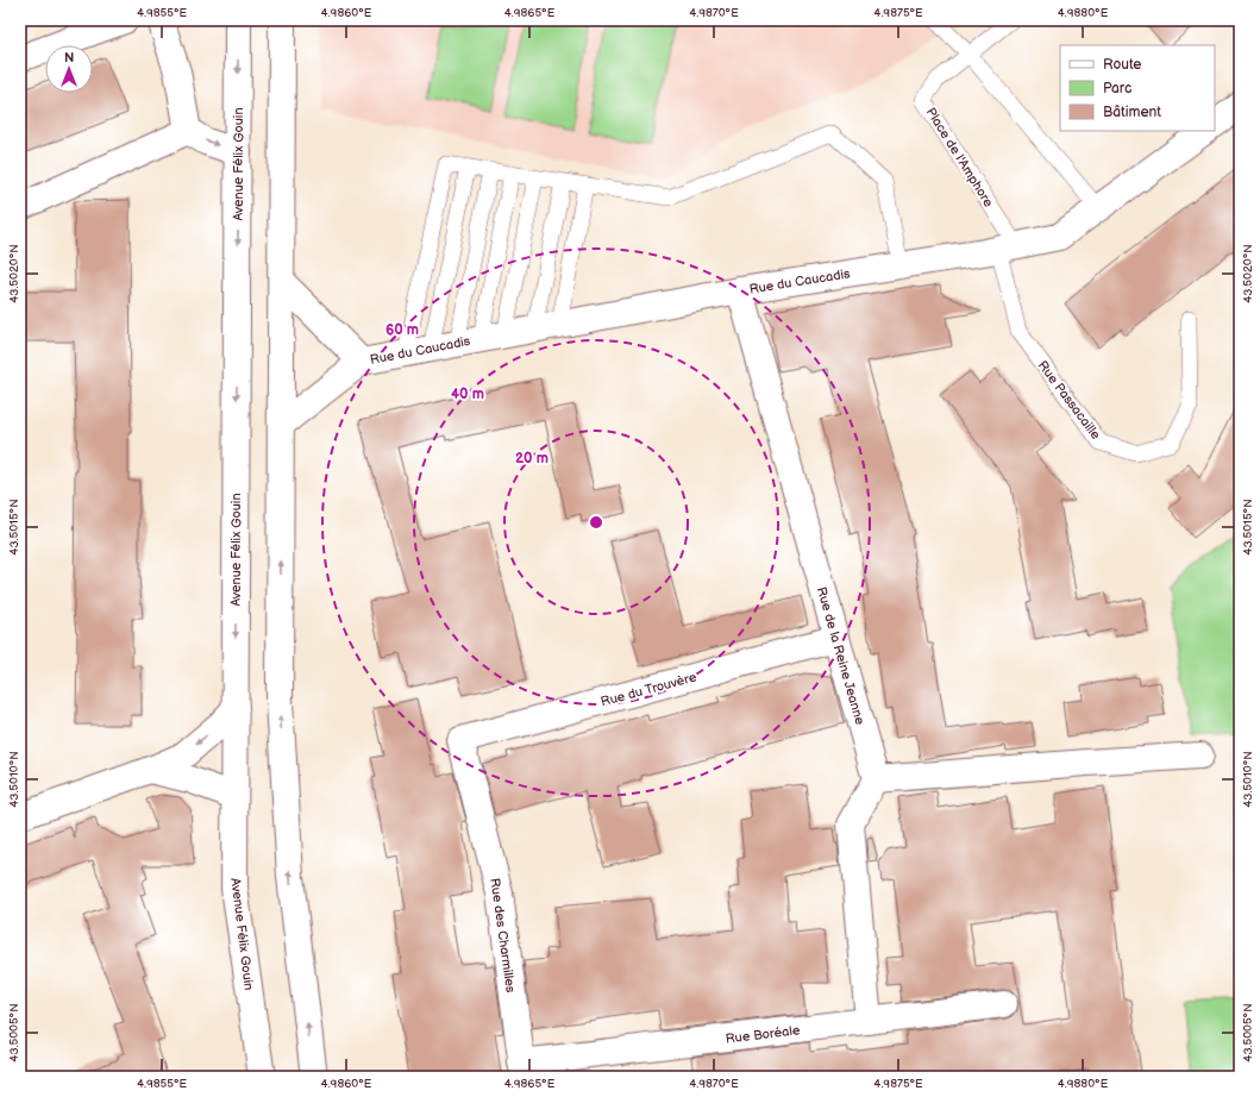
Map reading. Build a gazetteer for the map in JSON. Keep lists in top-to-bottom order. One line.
{"streets":{"street":["Avenue Félix Gouin","Rue du Caucadis","Rue de la Reine Jeanne","Rue du Trouvère","Rue des Charmilles","Rue Boréale"],"lane":["Place de l'Amphore","Rue Passacaille"]},"crossings":[["Place de l'Amphore","Rue du Caucadis"],["Place de l'Amphore","Rue Passacaille"],["Rue du Caucadis","Rue Passacaille"],["Rue du Caucadis","Rue de la Reine Jeanne"],["Rue de la Reine Jeanne","Rue du Trouvère"],["Rue du Trouvère","Rue des Charmilles"],["Rue des Charmilles","Rue Boréale"]],"legend":["Route","Parc","Bâtiment"],"north":"top","coordinates":["4.9855°E","4.9860°E","4.9865°E","4.9870°E","4.9875°E","4.9880°E","43.5020°N","43.5015°N","43.5010°N","43.5005°N"],"rings":["60 m","40 m","20 m"]}
